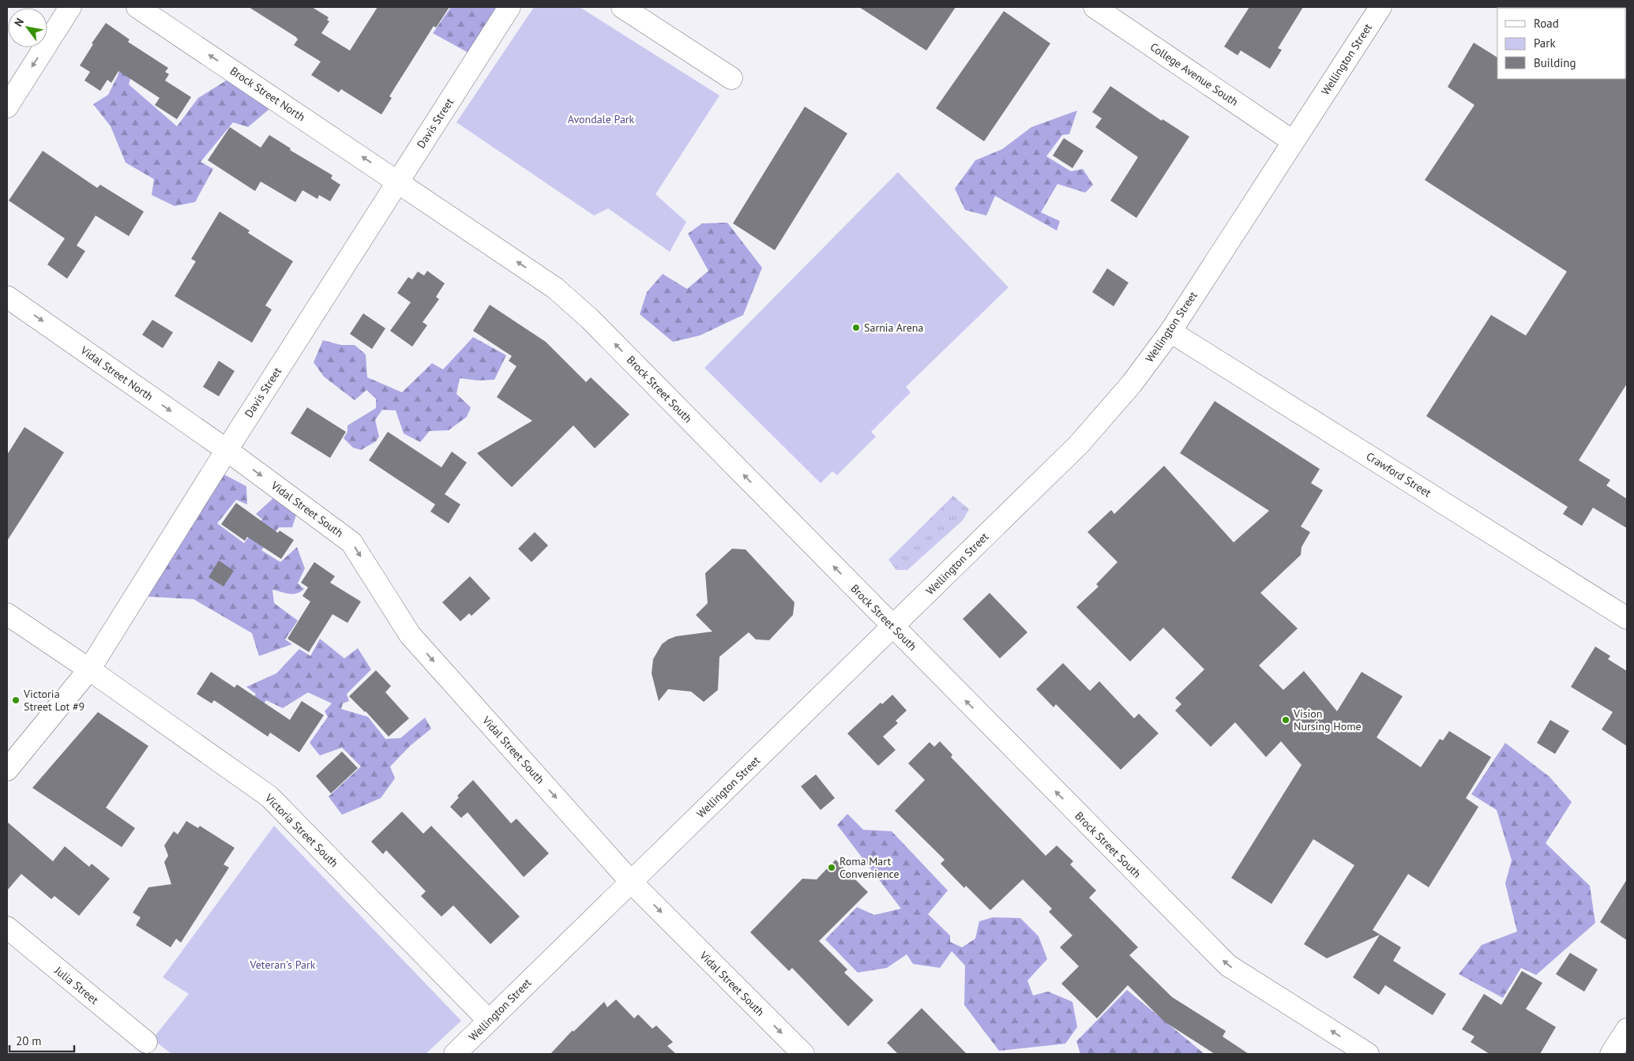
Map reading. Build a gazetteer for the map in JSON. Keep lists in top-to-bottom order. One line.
{"streets":{"main road":["Wellington Street","College Avenue South","Brock Street North","Davis Street","Vidal Street North","Brock Street South","Crawford Street","Vidal Street South","Victoria Street South","Julia Street"]},"crossings":[["Wellington Street","College Avenue South"],["Wellington Street","Brock Street South"],["Wellington Street","Crawford Street"],["Wellington Street","Vidal Street South"],["Wellington Street","Victoria Street South"],["Brock Street North","Davis Street"],["Brock Street North","Brock Street South"],["Davis Street","Vidal Street North"],["Davis Street","Brock Street South"],["Davis Street","Vidal Street South"],["Davis Street","Victoria Street South"],["Vidal Street North","Vidal Street South"]],"one_way":["Brock Street North","Vidal Street North","Brock Street South","Vidal Street South"],"parks":["Avondale Park","Veteran's Park"],"places":["Sarnia Arena","Victoria Street Lot #9","Vision Nursing Home","Roma Mart Convenience"],"legend":["Road","Park","Building"],"scale_bar":"20 m","north":"top left"}
